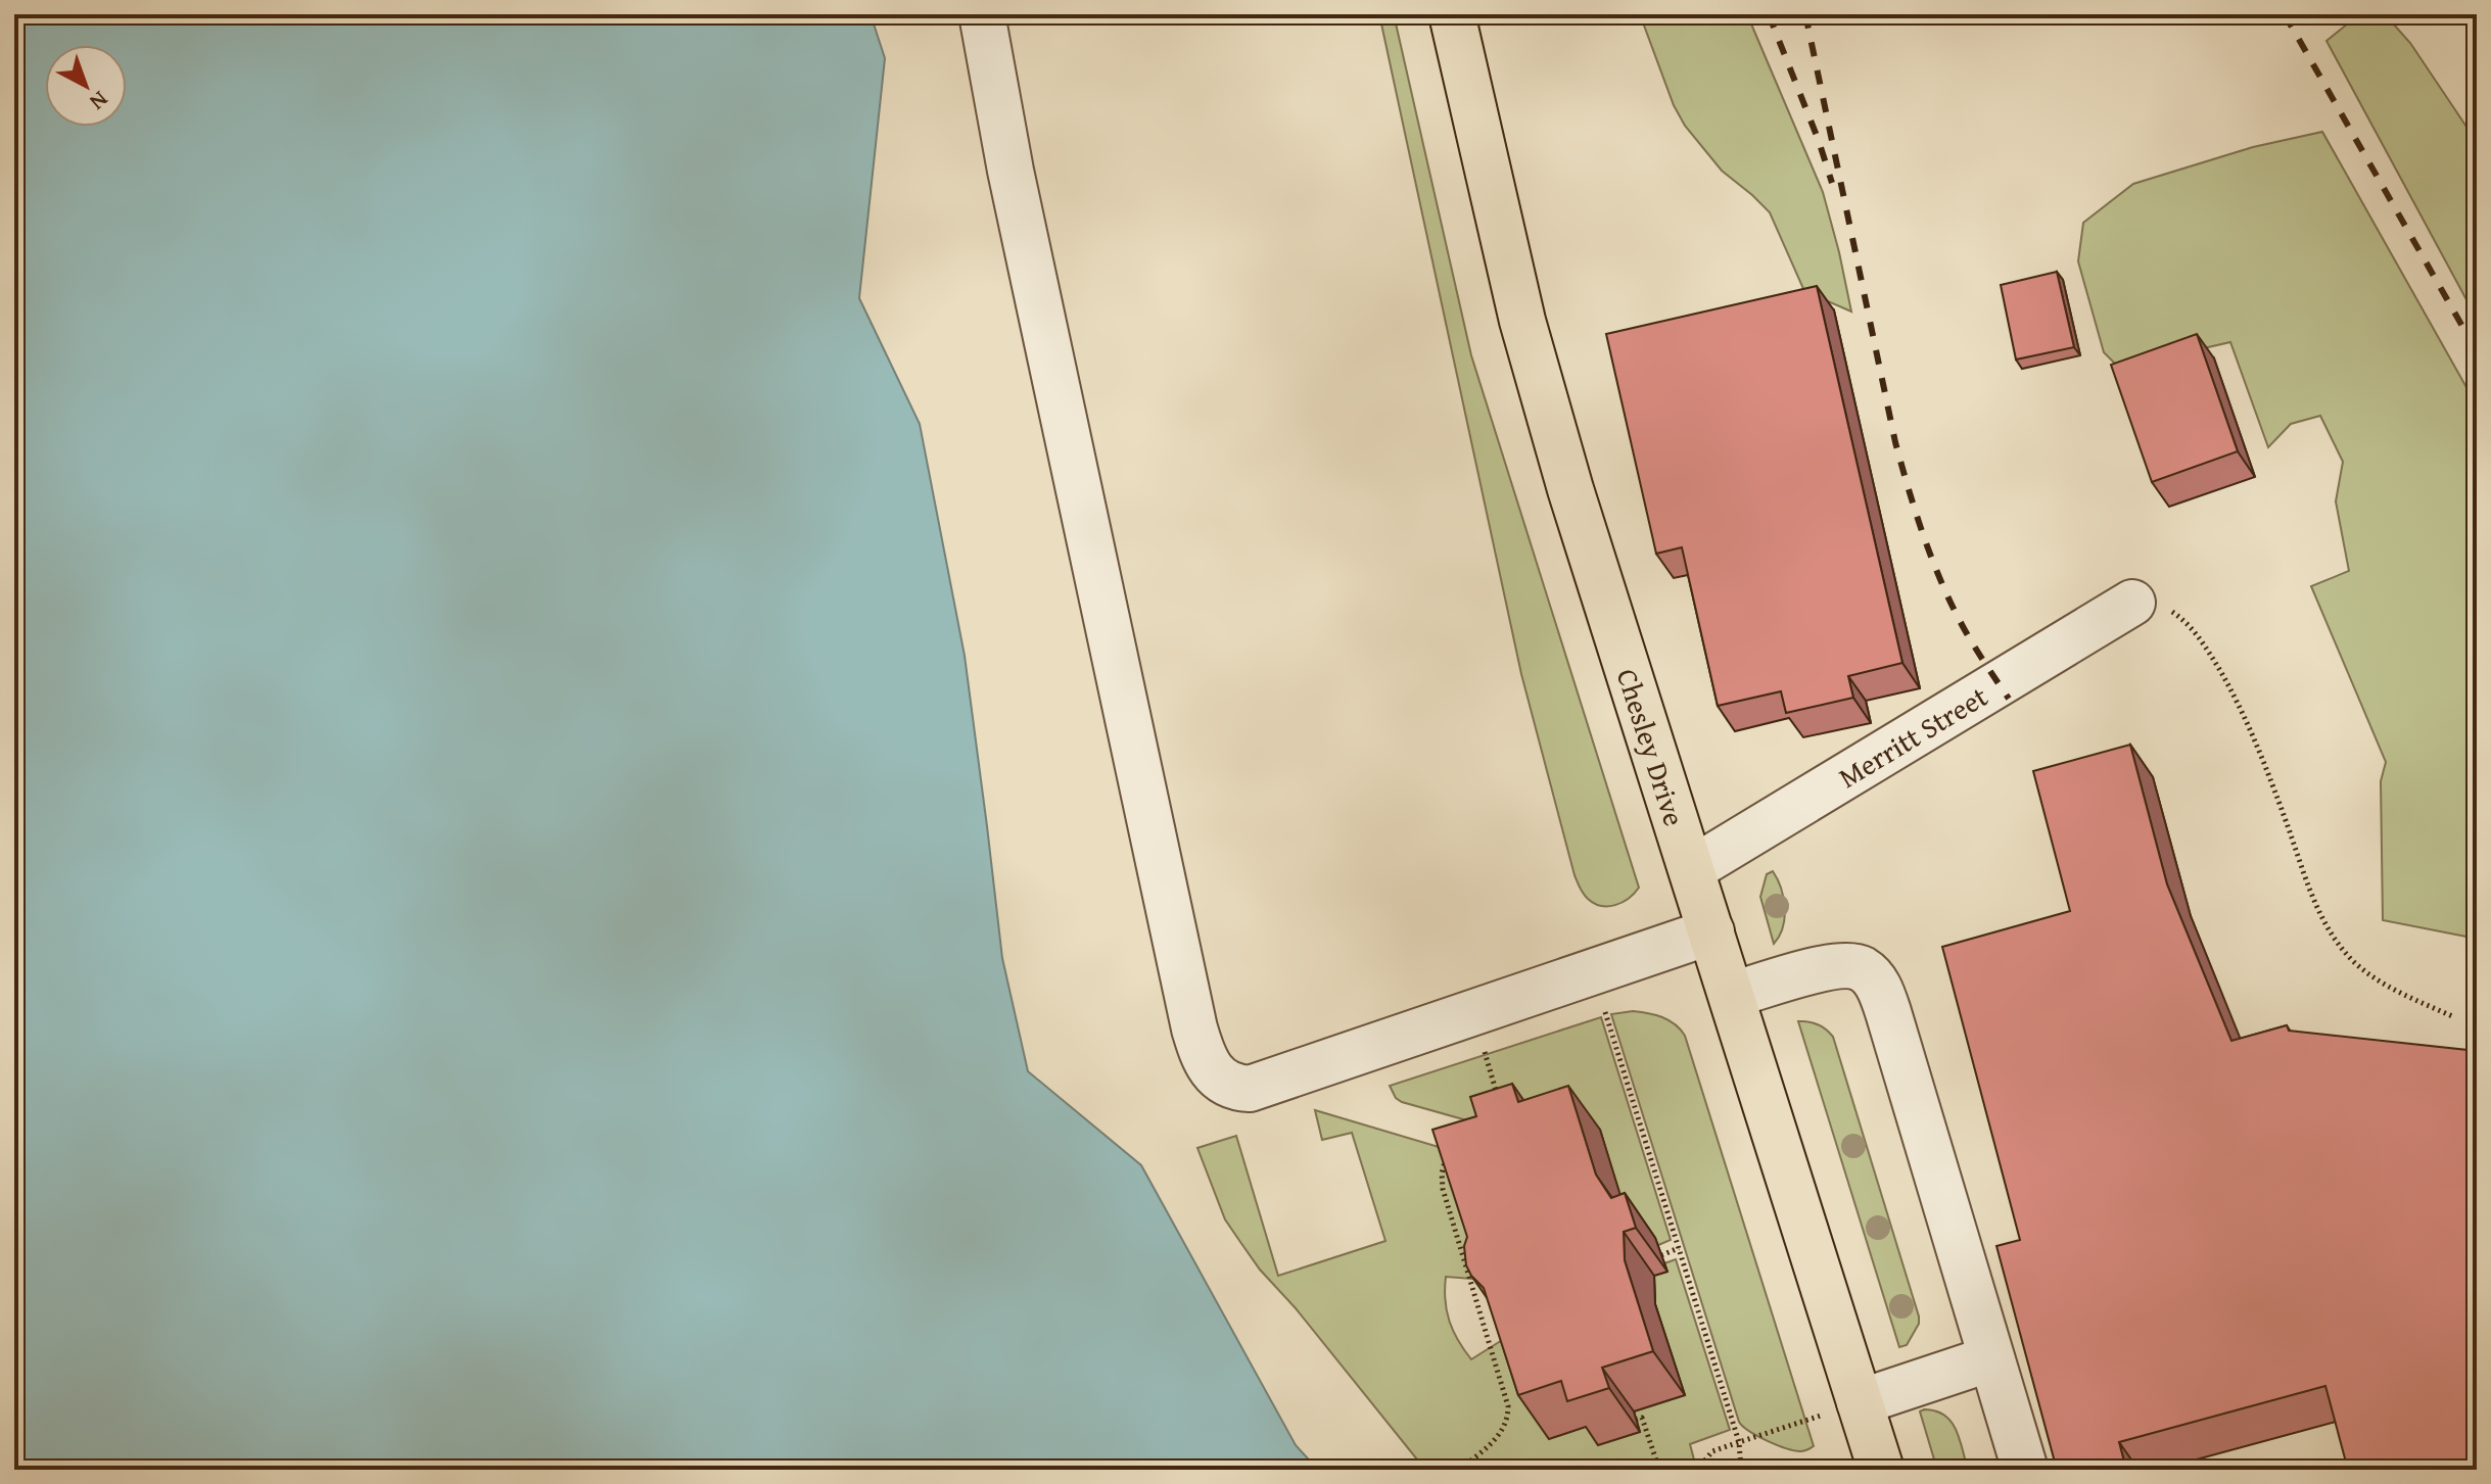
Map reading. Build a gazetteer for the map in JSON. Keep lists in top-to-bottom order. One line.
{"streets":{"main road":["Chesley Drive"],"lane":["Merritt Street"]},"crossings":[["Merritt Street","Chesley Drive"]],"north":"bottom right"}
